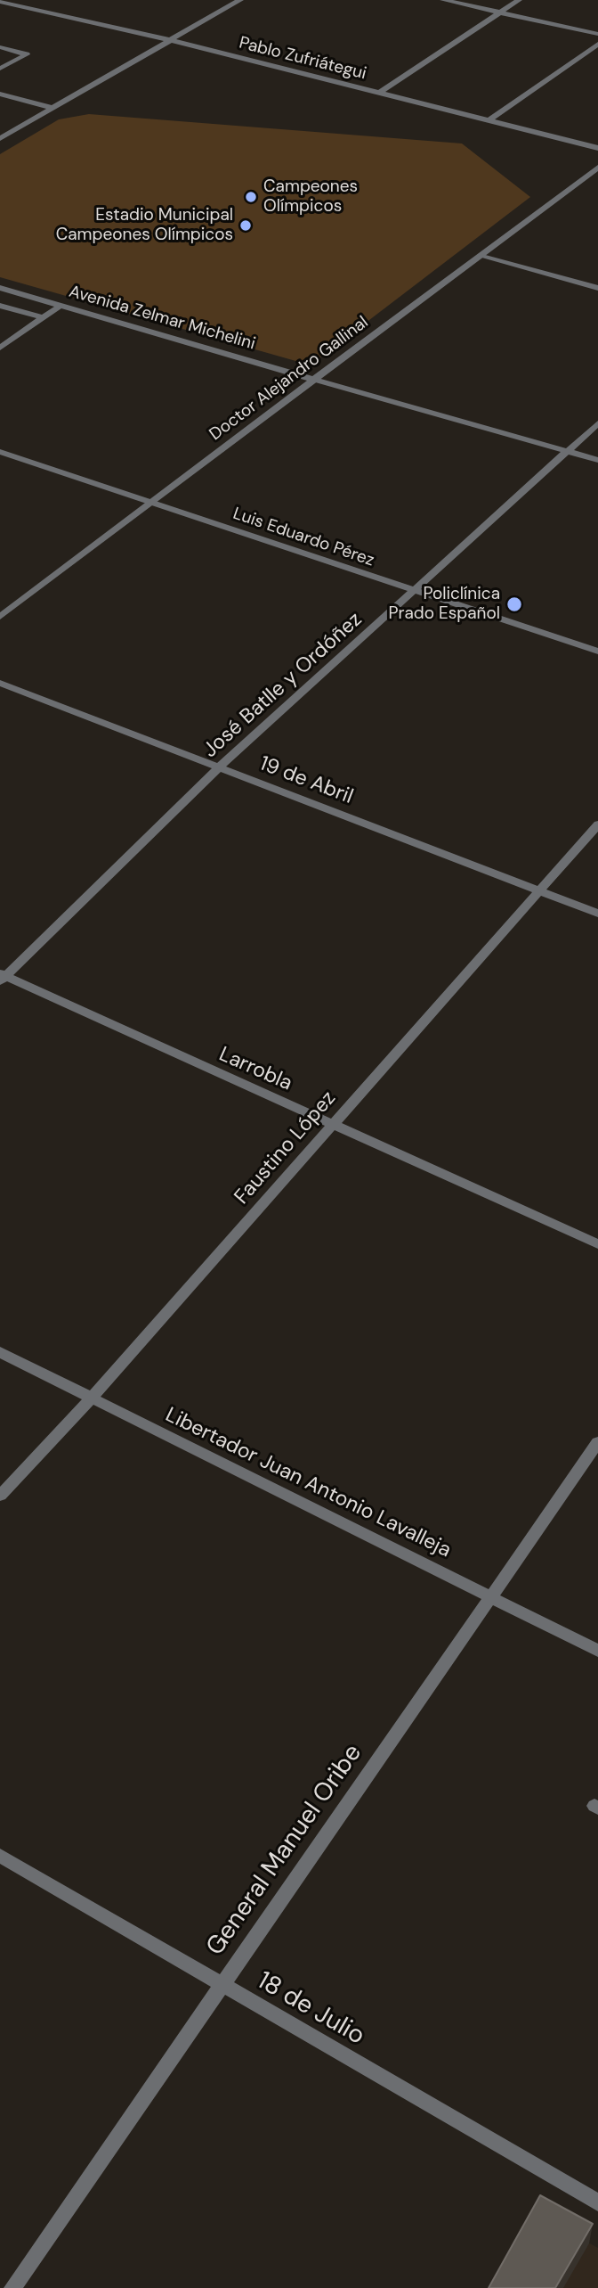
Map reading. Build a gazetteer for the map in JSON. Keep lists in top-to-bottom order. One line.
{"streets":{"street":["Pablo Zufriátegui","Avenida Zelmar Michelini","Doctor Alejandro Gallinal","Luis Eduardo Pérez","José Batlle y Ordóñez","19 de Abril","Larrobla","Faustino López","Libertador Juan Antonio Lavalleja","General Manuel Oribe","18 de Julio"]},"crossings":[["Avenida Zelmar Michelini","Doctor Alejandro Gallinal"],["Avenida Zelmar Michelini","José Batlle y Ordóñez"],["Doctor Alejandro Gallinal","Luis Eduardo Pérez"],["Luis Eduardo Pérez","José Batlle y Ordóñez"],["José Batlle y Ordóñez","19 de Abril"],["José Batlle y Ordóñez","Larrobla"],["19 de Abril","Faustino López"],["Larrobla","Faustino López"],["Faustino López","Libertador Juan Antonio Lavalleja"],["Libertador Juan Antonio Lavalleja","General Manuel Oribe"],["General Manuel Oribe","18 de Julio"]],"places":["Campeones Olímpicos","Estadio Municipal Campeones Olímpicos","Policlínica Prado Español"]}
